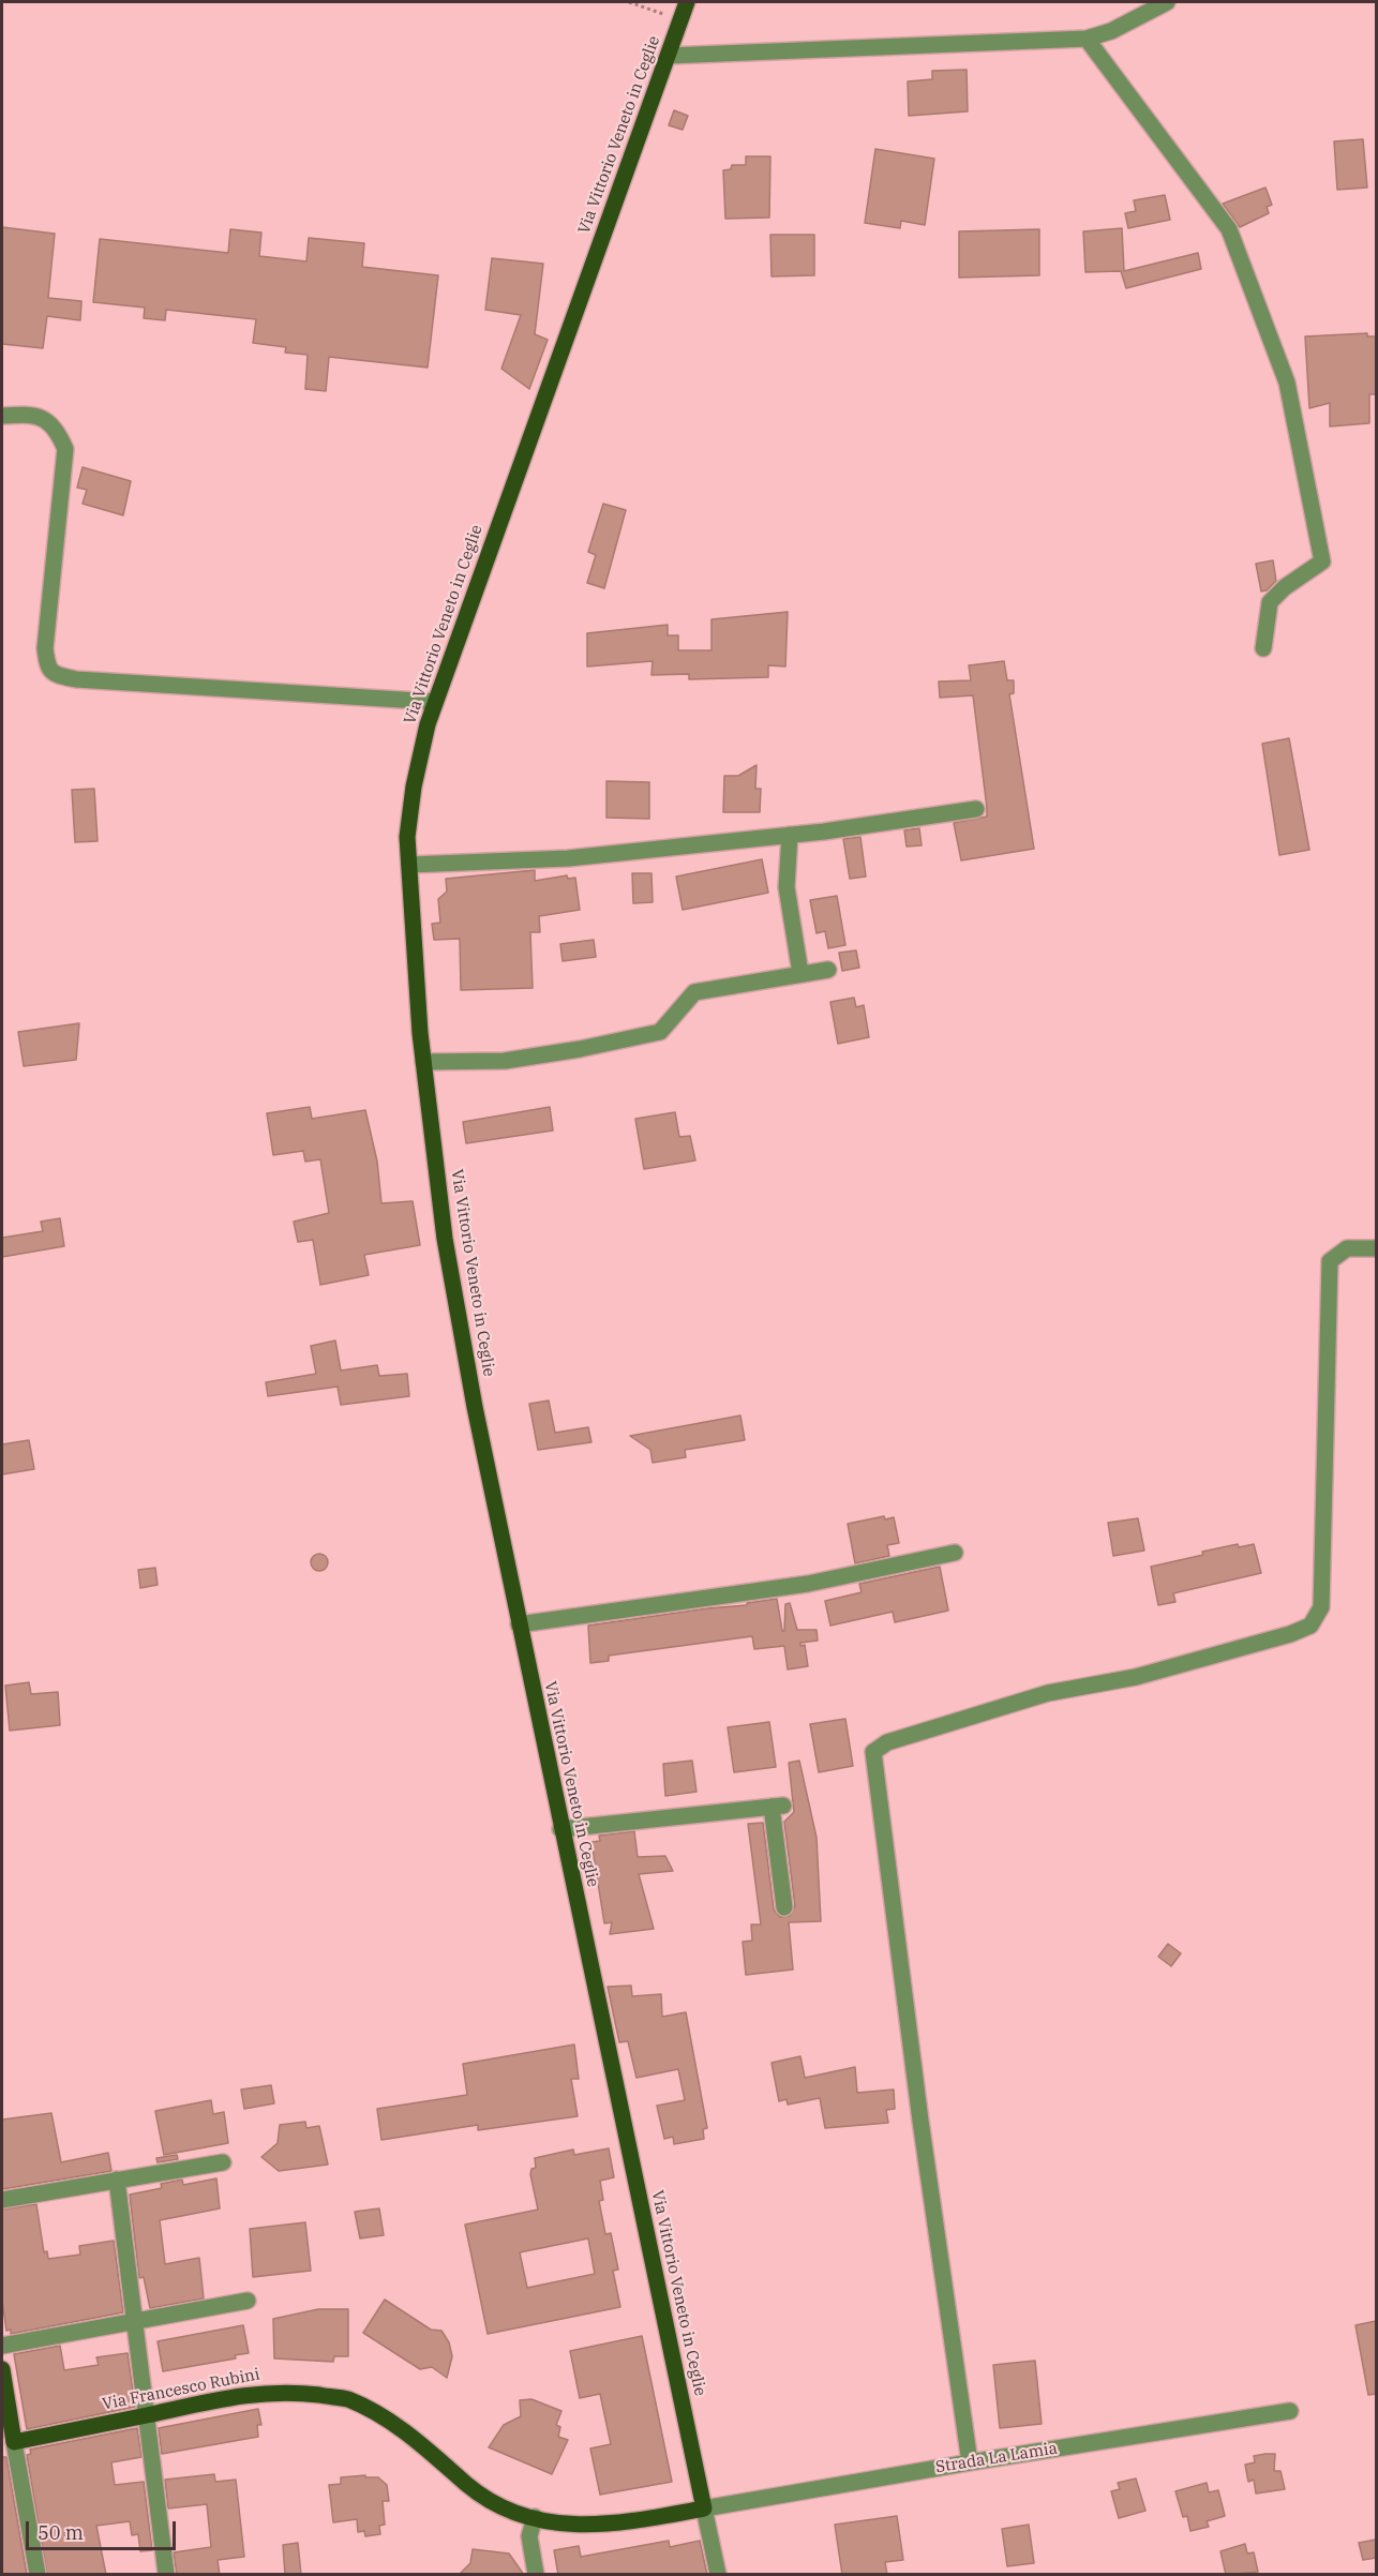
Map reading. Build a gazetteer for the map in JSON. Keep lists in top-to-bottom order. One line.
{"streets":{"main road":["Via Vittorio Veneto in Ceglie","Via Francesco Rubini"],"street":["Strada La Lamia"]},"crossings":[["Via Vittorio Veneto in Ceglie","Via Francesco Rubini"],["Via Vittorio Veneto in Ceglie","Strada La Lamia"],["Via Francesco Rubini","Strada La Lamia"]],"scale_bar":"50 m"}
